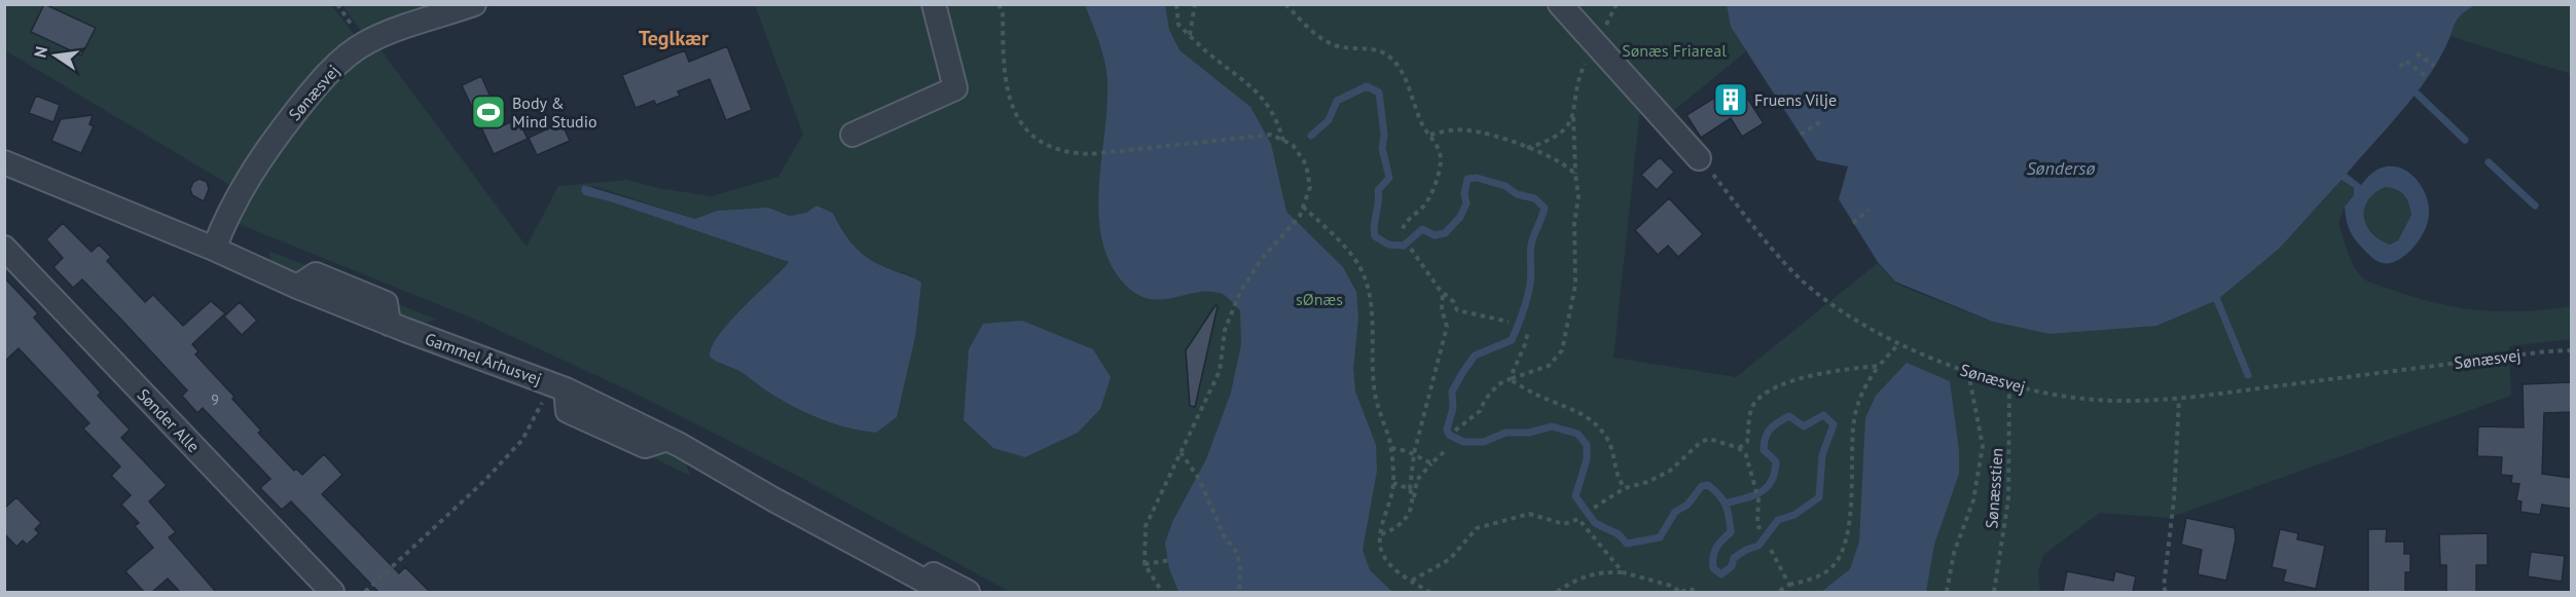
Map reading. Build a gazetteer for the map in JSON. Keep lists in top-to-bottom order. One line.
{"streets":{"street":["Sønæsvej","Gammel Århusvej","Sønder Alle"],"path":["Sønæsstien"]},"crossings":[["Sønæsvej","Gammel Århusvej"],["Sønæsvej","Sønæsstien"]],"districts":["Teglkær"],"water":["Søndersø"],"parks":["Sønæs Friareal","sØnæs"],"places":{"building":["Fruens Vilje"],"sports":["Body & Mind Studio"]},"house_numbers":["9"],"north":"left"}
